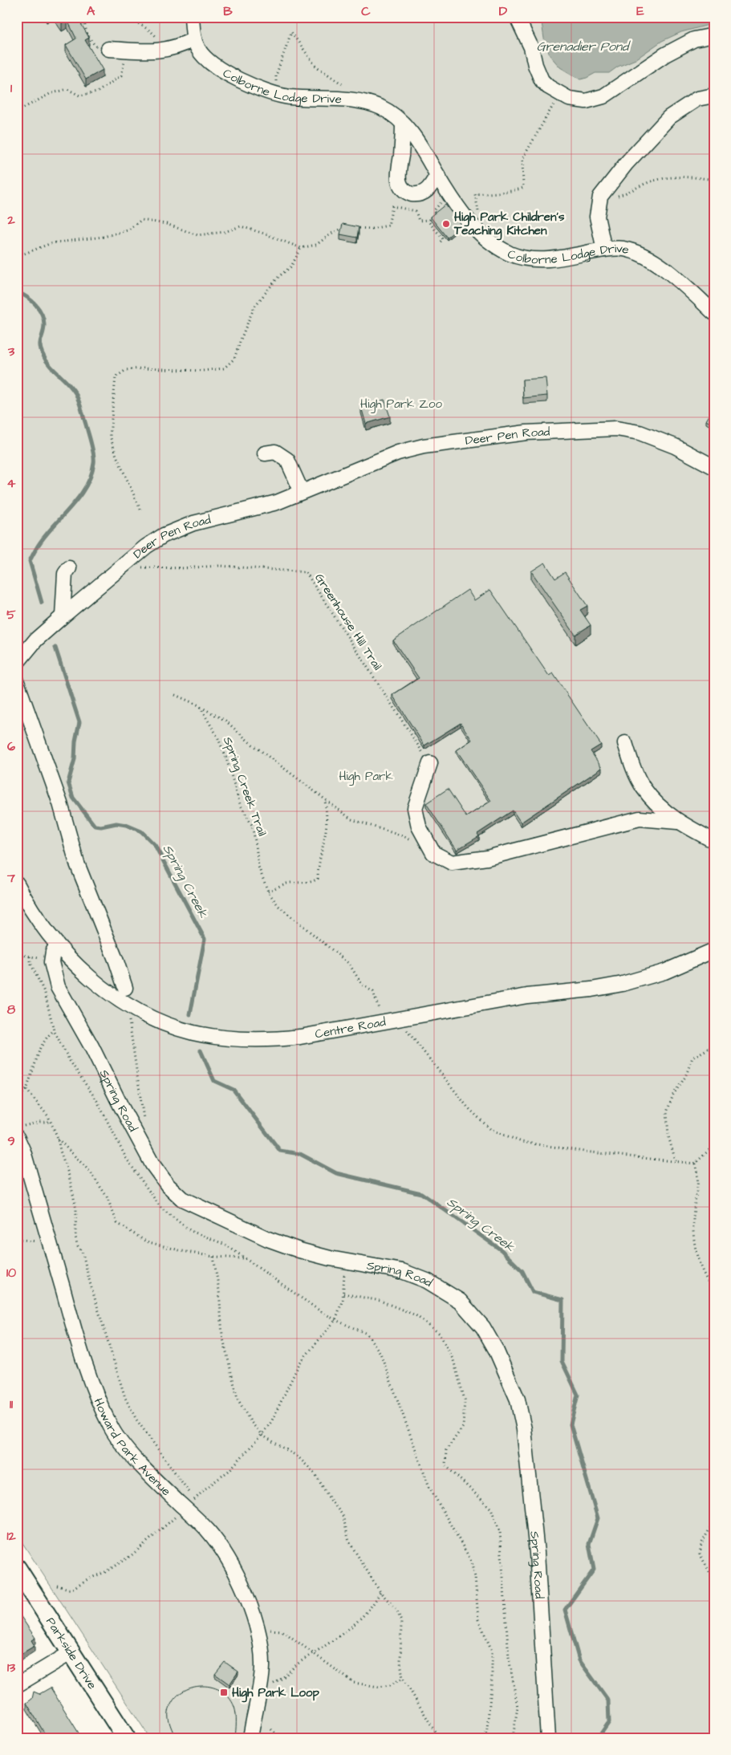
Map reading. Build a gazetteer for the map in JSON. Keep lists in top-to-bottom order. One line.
{"streets":{"main road":["Parkside Drive"],"street":["Colborne Lodge Drive","Deer Pen Road","Centre Road","Spring Road","Howard Park Avenue"],"path":["Greenhouse Hill Trail","Spring Creek Trail"]},"crossings":[["Spring Creek Trail","Centre Road"],["Centre Road","Spring Road"]],"water":["Grenadier Pond","Spring Creek"],"parks":["High Park Zoo","High Park"],"places":{"other":["High Park Children's Teaching Kitchen"],"transit":["High Park Loop"]},"grid":{"columns":["A","B","C","D","E"],"rows":["1","2","3","4","5","6","7","8","9","10","11","12","13"]}}
